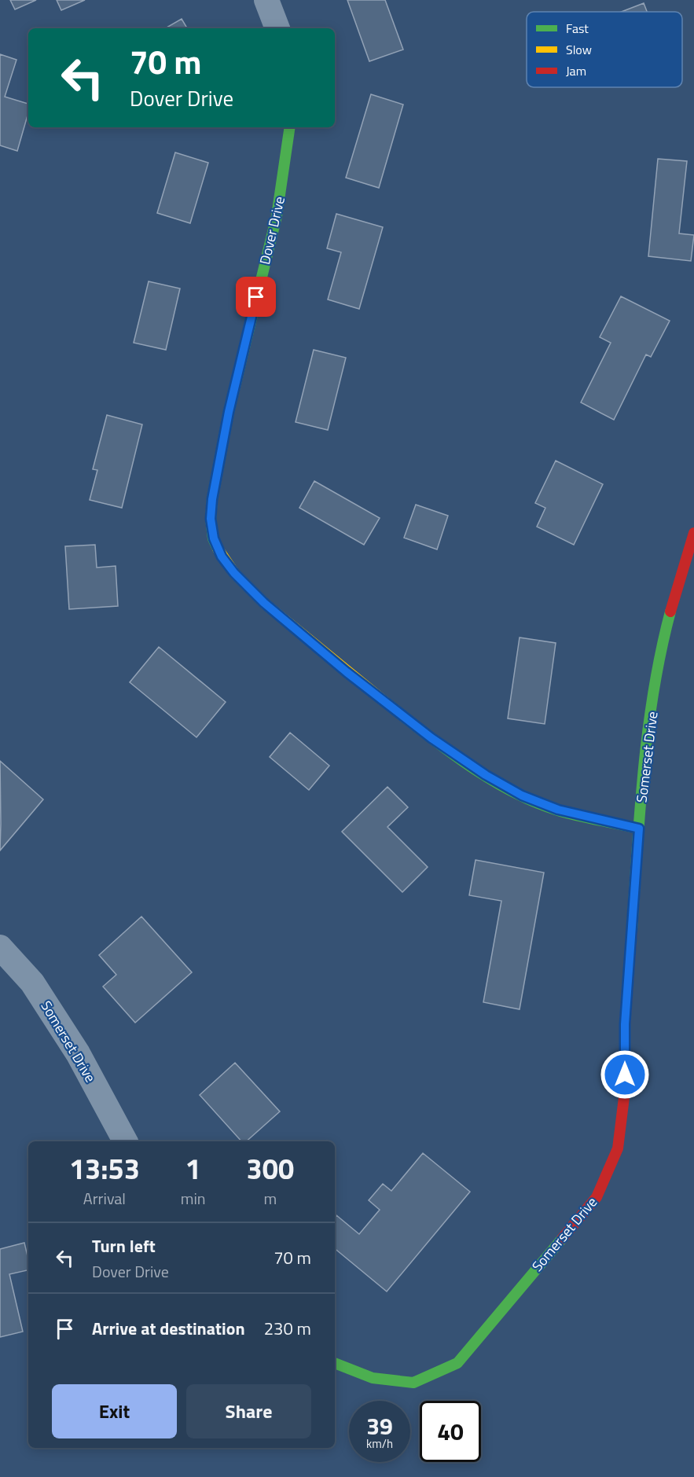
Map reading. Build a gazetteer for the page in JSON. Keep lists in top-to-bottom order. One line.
{"streets":{"street":["Dover Drive","Somerset Drive"]},"crossings":[["Dover Drive","Somerset Drive"]],"legend":["Fast","Slow","Jam"],"page":{"turn":["70 m","Dover Drive"],"eta":["13:53","Arrival","1","min","300","m"],"list":[{"name":"Turn left","note":"Dover Drive","value":"70 m"},{"name":"Arrive at destination","value":"230 m"}],"buttons":["Exit","Share"],"speed":"39 km/h","limit":"40"}}
